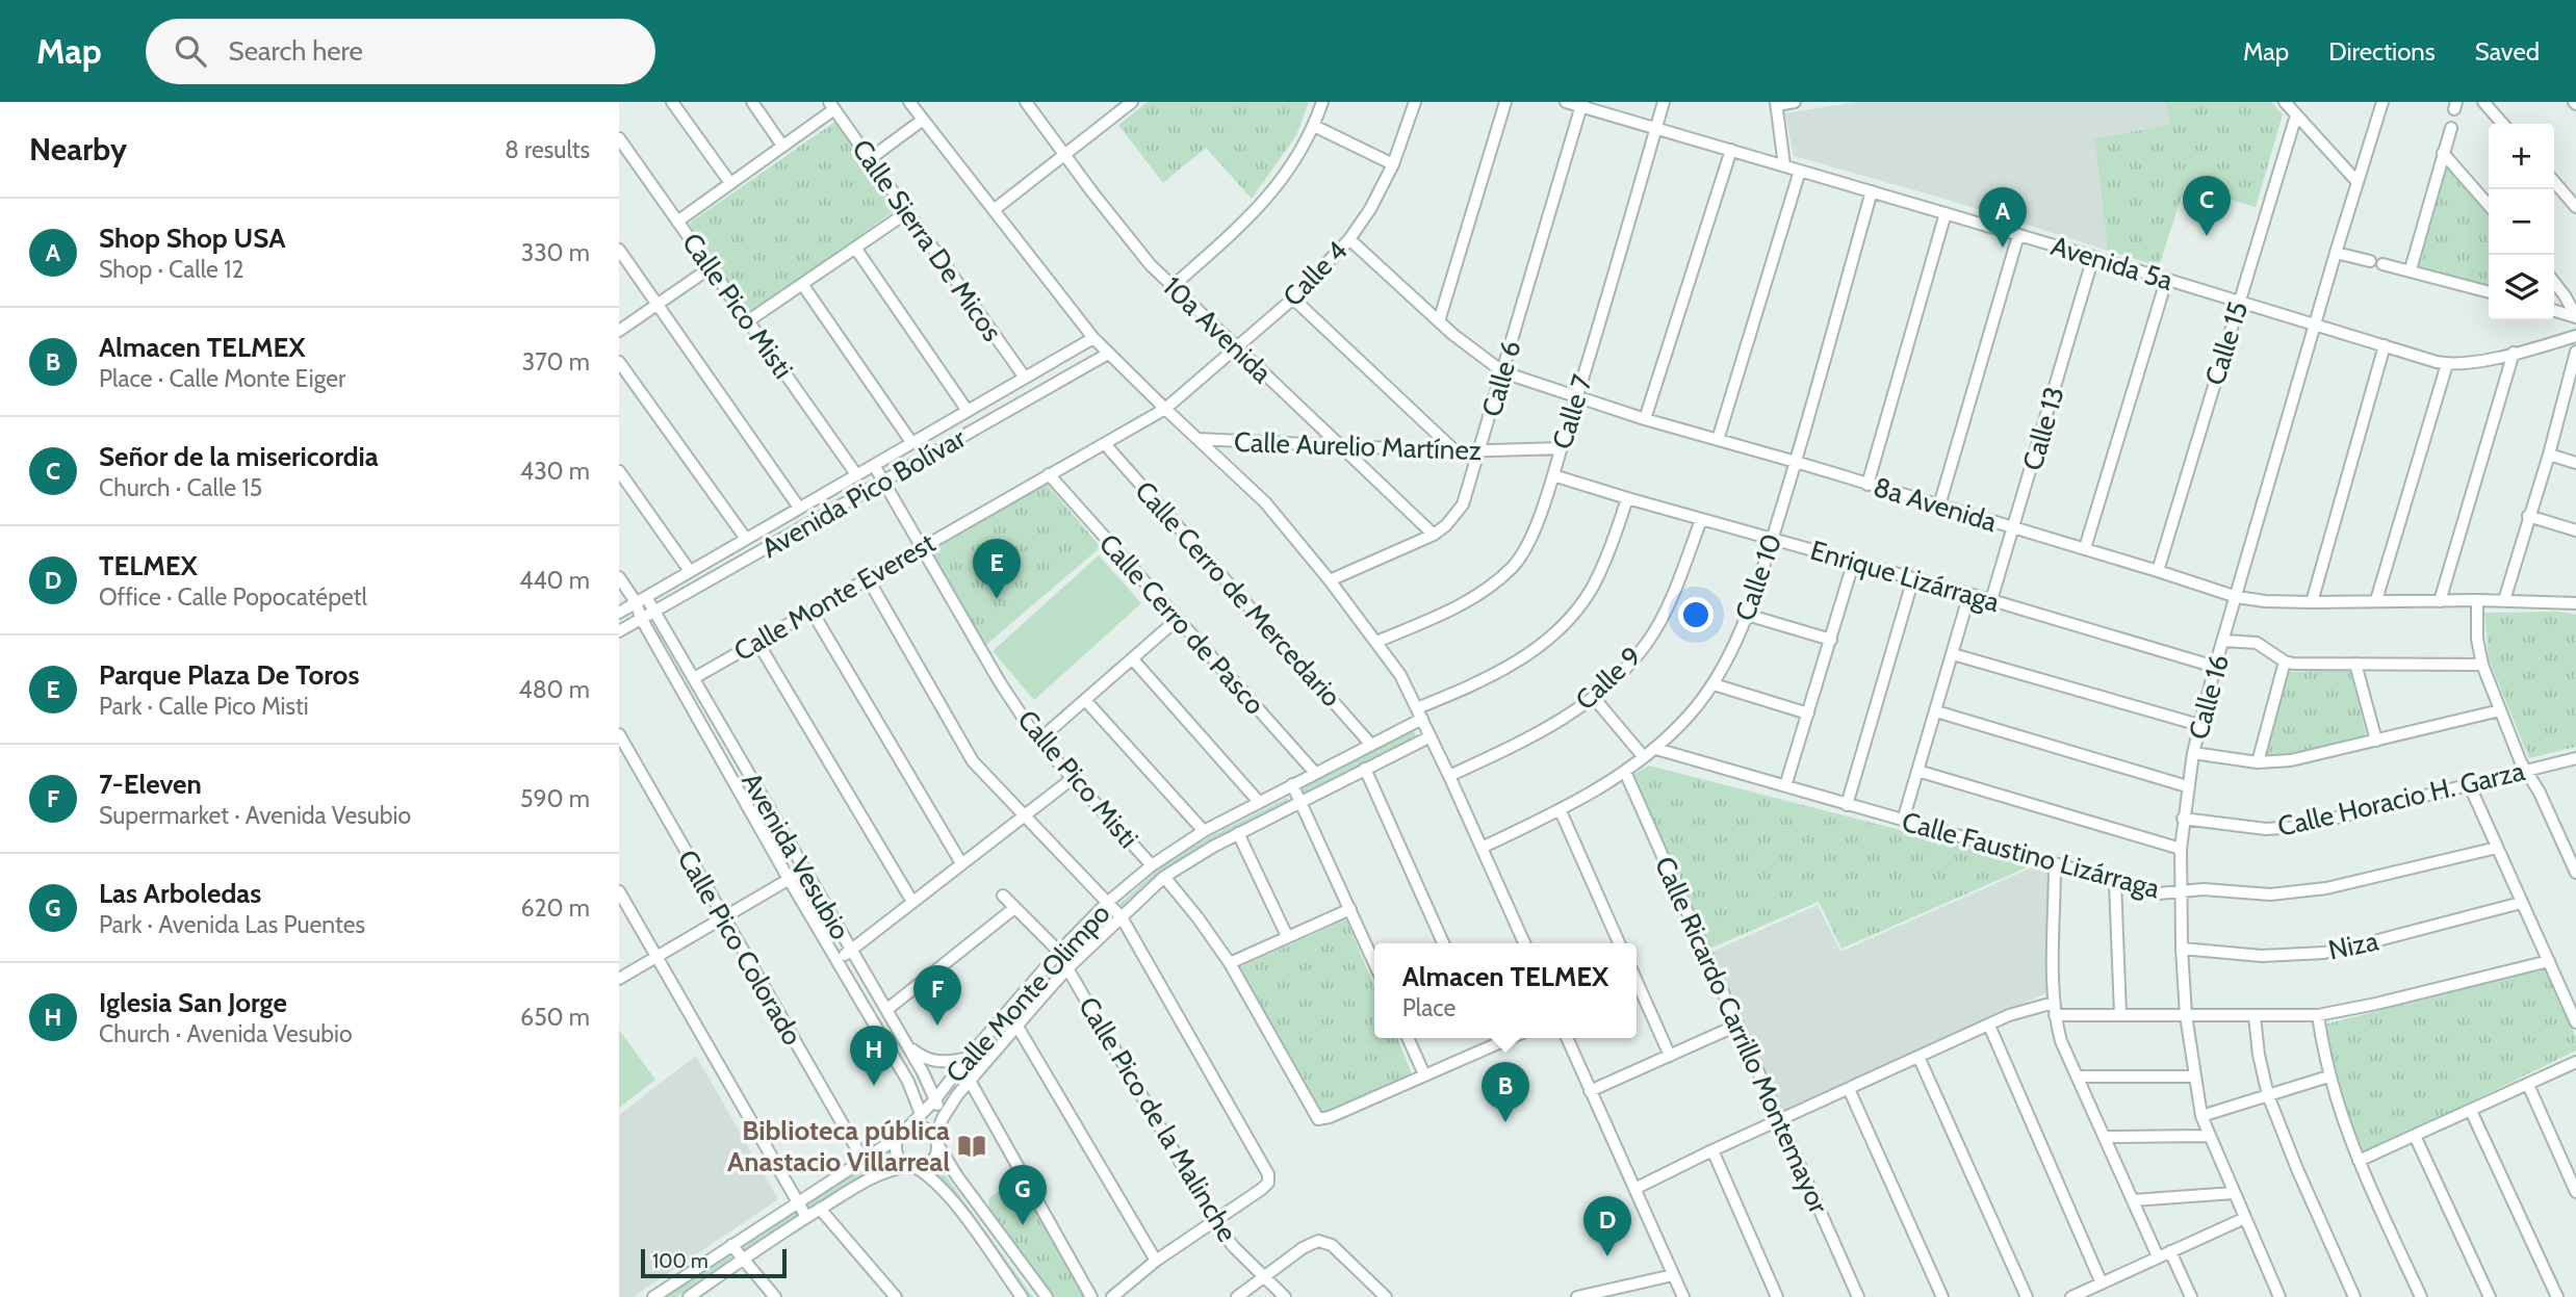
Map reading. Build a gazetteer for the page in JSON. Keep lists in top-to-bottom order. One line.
{"streets":{"street":["Calle Sierra De Micos","Avenida 5a","Calle 4","Calle Pico Misti","10a Avenida","Calle 15","Calle 6","Calle 7","Calle 13","Calle Aurelio Martínez","Avenida Pico Bolívar","8a Avenida","Enrique Lizárraga","Calle 10","Calle Cerro de Mercedario","Calle Monte Everest","Calle Cerro de Pasco","Calle 9","Calle 16","Calle Horacio H. Garza","Calle Faustino Lizárraga","Avenida Vesubio","Niza","Calle Pico Colorado","Calle Monte Olimpo","Calle Ricardo Carrillo Montemayor","Calle Pico de la Malinche"]},"crossings":[["Calle Sierra De Micos","Avenida Pico Bolívar"],["Avenida 5a","Calle 15"],["Avenida 5a","Calle 6"],["Avenida 5a","Calle 7"],["Avenida 5a","Calle 13"],["Avenida 5a","Calle 10"],["Avenida 5a","Calle 16"],["Calle 4","10a Avenida"],["Calle 4","8a Avenida"],["Calle 4","Calle Monte Everest"],["Calle Pico Misti","Avenida Pico Bolívar"],["Calle Pico Misti","Calle Monte Everest"],["Calle Pico Misti","Calle Monte Olimpo"],["10a Avenida","Calle 6"],["10a Avenida","Calle Aurelio Martínez"],["Calle 15","8a Avenida"],["Calle 6","Calle Aurelio Martínez"],["Calle 6","8a Avenida"],["Calle 7","Calle Aurelio Martínez"],["Calle 7","8a Avenida"],["Calle 7","Enrique Lizárraga"],["Calle 13","8a Avenida"],["Calle 13","Enrique Lizárraga"],["Avenida Pico Bolívar","Avenida Vesubio"],["8a Avenida","Calle 10"],["8a Avenida","Calle 16"],["Enrique Lizárraga","Calle 10"],["Enrique Lizárraga","Calle 9"],["Enrique Lizárraga","Calle 16"],["Enrique Lizárraga","Calle Monte Olimpo"],["Calle 10","Calle Faustino Lizárraga"],["Calle 10","Calle Ricardo Carrillo Montemayor"],["Calle Cerro de Mercedario","Calle Monte Everest"],["Calle Cerro de Mercedario","Calle Monte Olimpo"],["Calle Monte Everest","Calle Cerro de Pasco"],["Calle Monte Everest","Avenida Vesubio"],["Calle Cerro de Pasco","Calle Monte Olimpo"],["Calle 16","Calle Horacio H. Garza"],["Calle 16","Calle Faustino Lizárraga"],["Calle 16","Niza"],["Avenida Vesubio","Calle Monte Olimpo"],["Calle Monte Olimpo","Calle Pico de la Malinche"]],"places":{"library":["Biblioteca pública Anastacio Villarreal"]},"scale_bar":"100 m","page":{"header":"Map","search":"Search here","nav":["Map","Directions","Saved"],"heading":["Nearby","8 results"],"map_buttons":["+","−"],"pins":["C","A","E","F","H","B","G","D"],"list":[{"mark":"A","name":"Shop Shop USA","note":"Shop · Calle 12","value":"330 m"},{"mark":"B","name":"Almacen TELMEX","note":"Place · Calle Monte Eiger","value":"370 m"},{"mark":"C","name":"Señor de la misericordia","note":"Church · Calle 15","value":"430 m"},{"mark":"D","name":"TELMEX","note":"Office · Calle Popocatépetl","value":"440 m"},{"mark":"E","name":"Parque Plaza De Toros","note":"Park · Calle Pico Misti","value":"480 m"},{"mark":"F","name":"7-Eleven","note":"Supermarket · Avenida Vesubio","value":"590 m"},{"mark":"G","name":"Las Arboledas","note":"Park · Avenida Las Puentes","value":"620 m"},{"mark":"H","name":"Iglesia San Jorge","note":"Church · Avenida Vesubio","value":"650 m"}],"popup":["Almacen TELMEX","Place"],"scale":"100 m"}}
